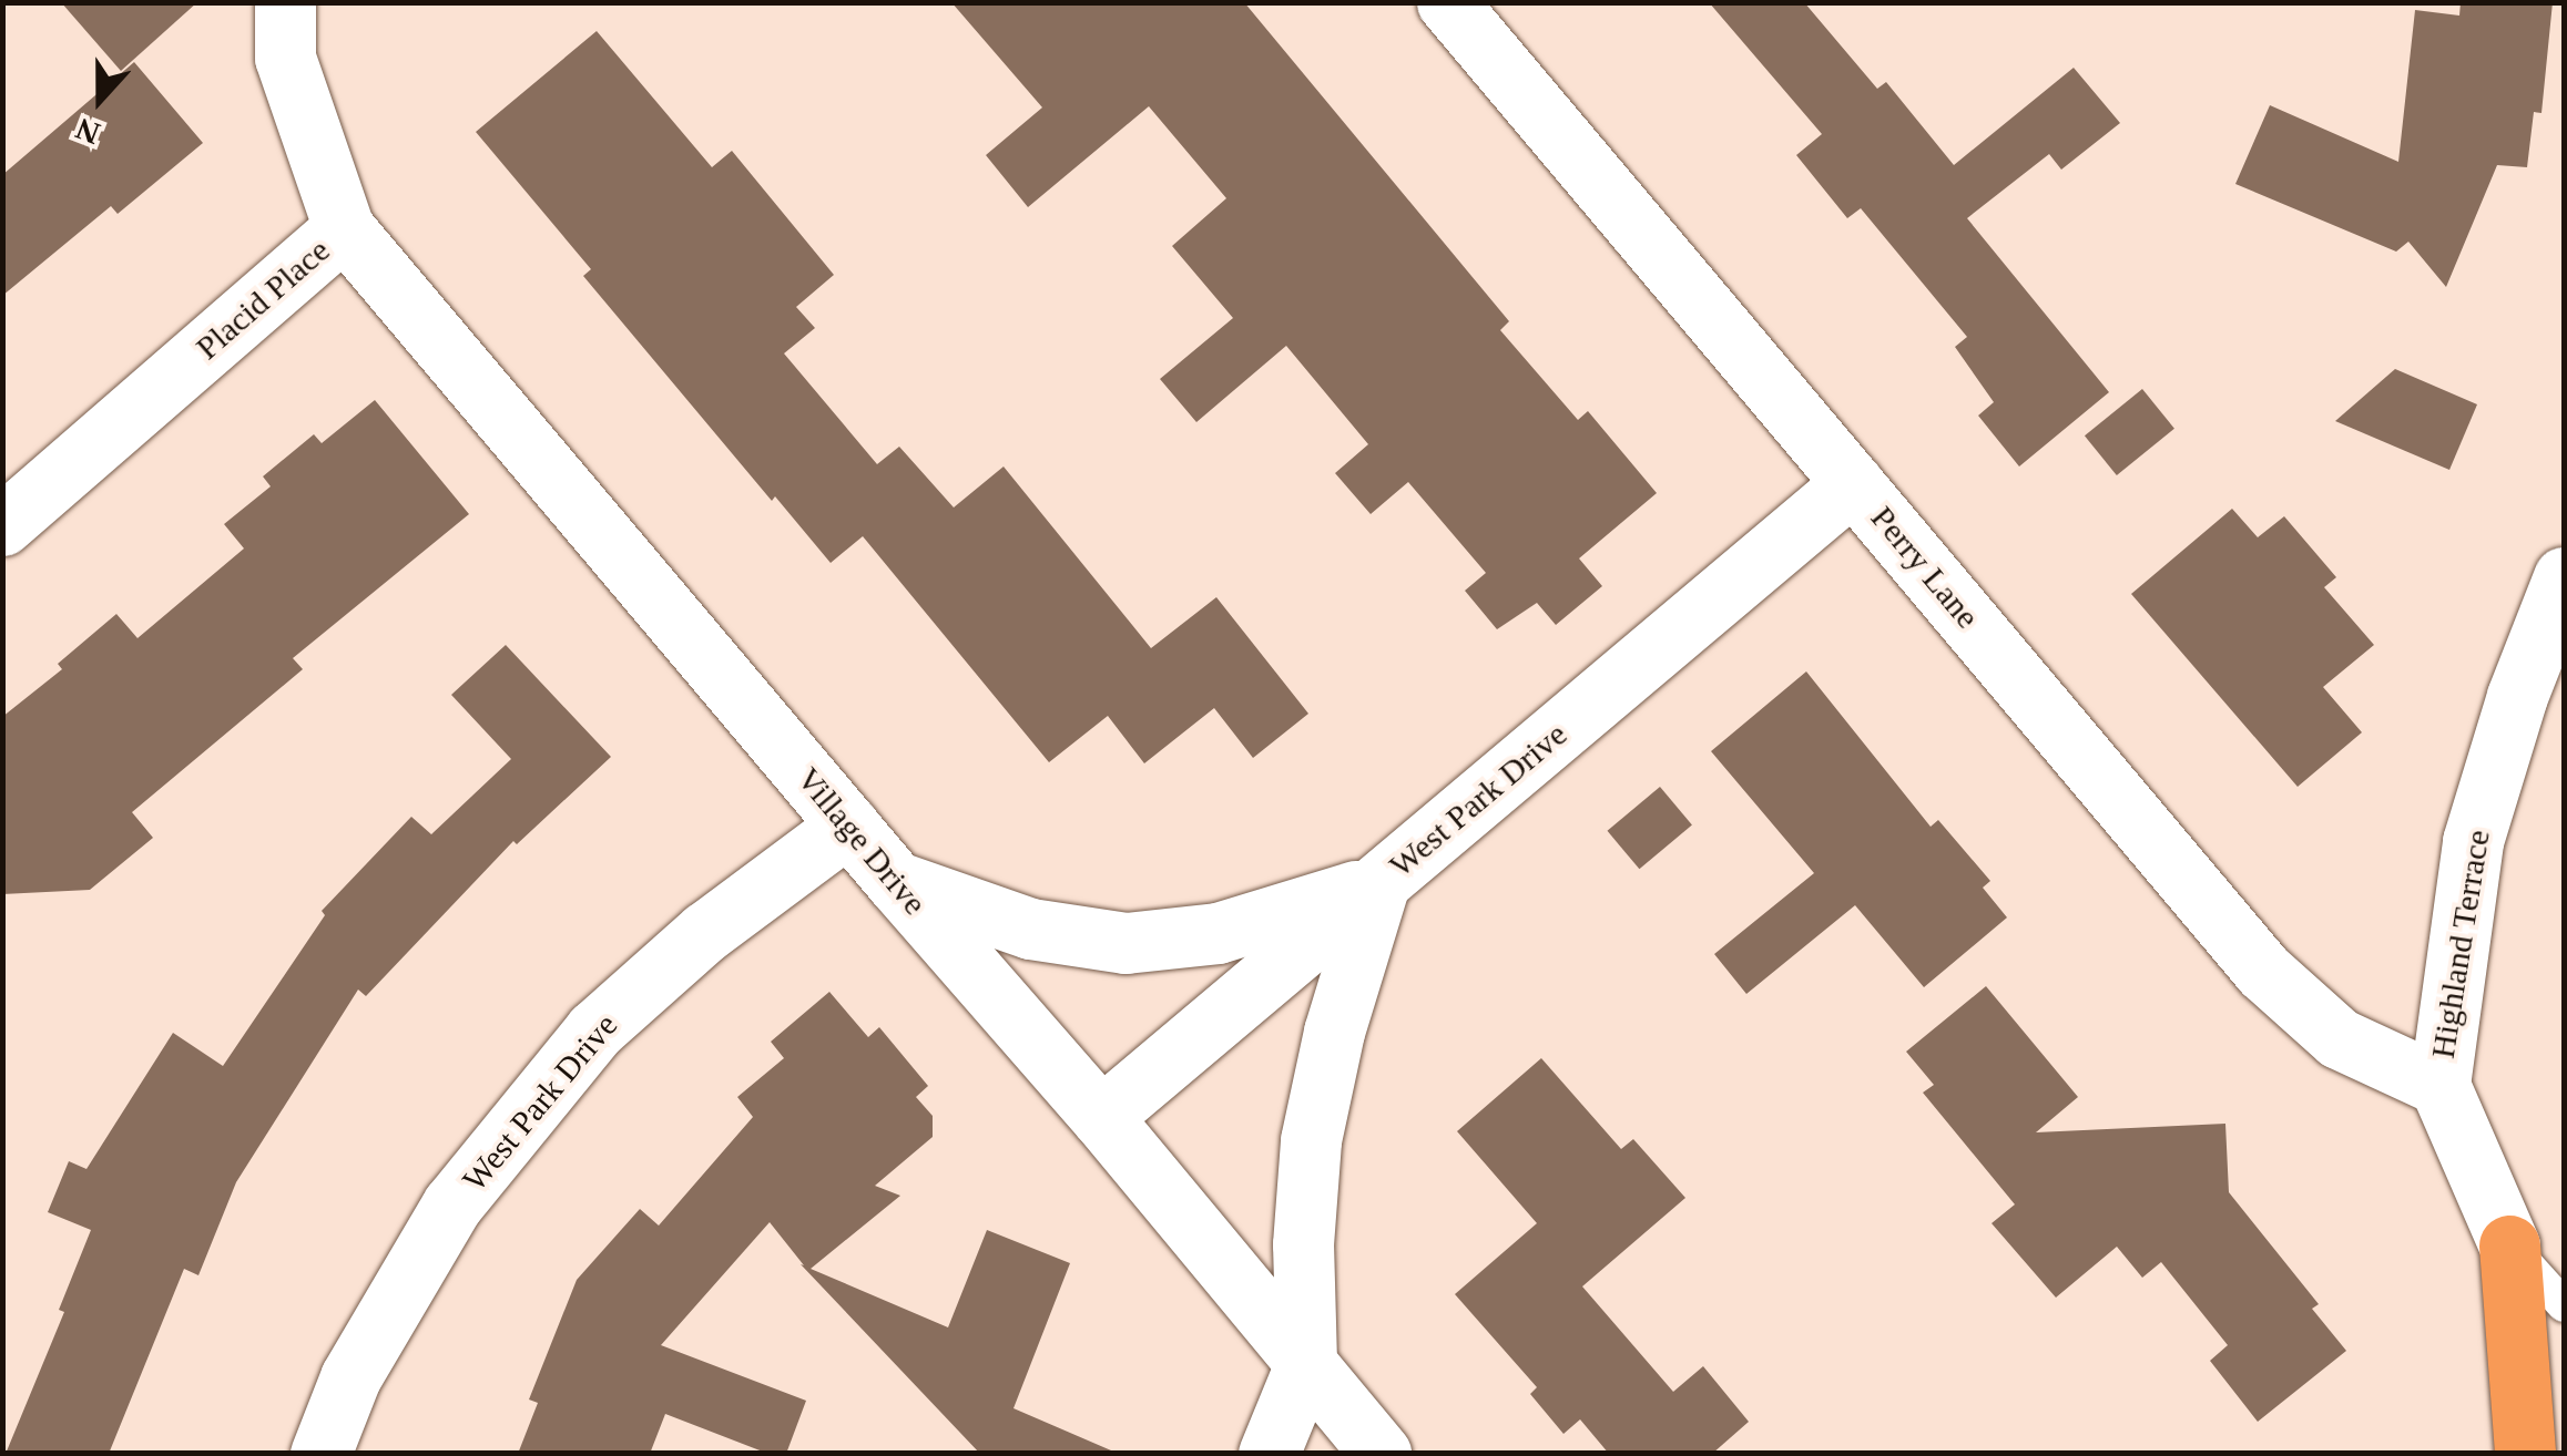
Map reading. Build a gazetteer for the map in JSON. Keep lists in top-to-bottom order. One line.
{"streets":{"street":["Placid Place","Perry Lane","West Park Drive","Village Drive","Highland Terrace"]},"crossings":[["Placid Place","Village Drive"],["Perry Lane","West Park Drive"],["Perry Lane","Highland Terrace"],["West Park Drive","Village Drive"]],"north":"bottom"}
